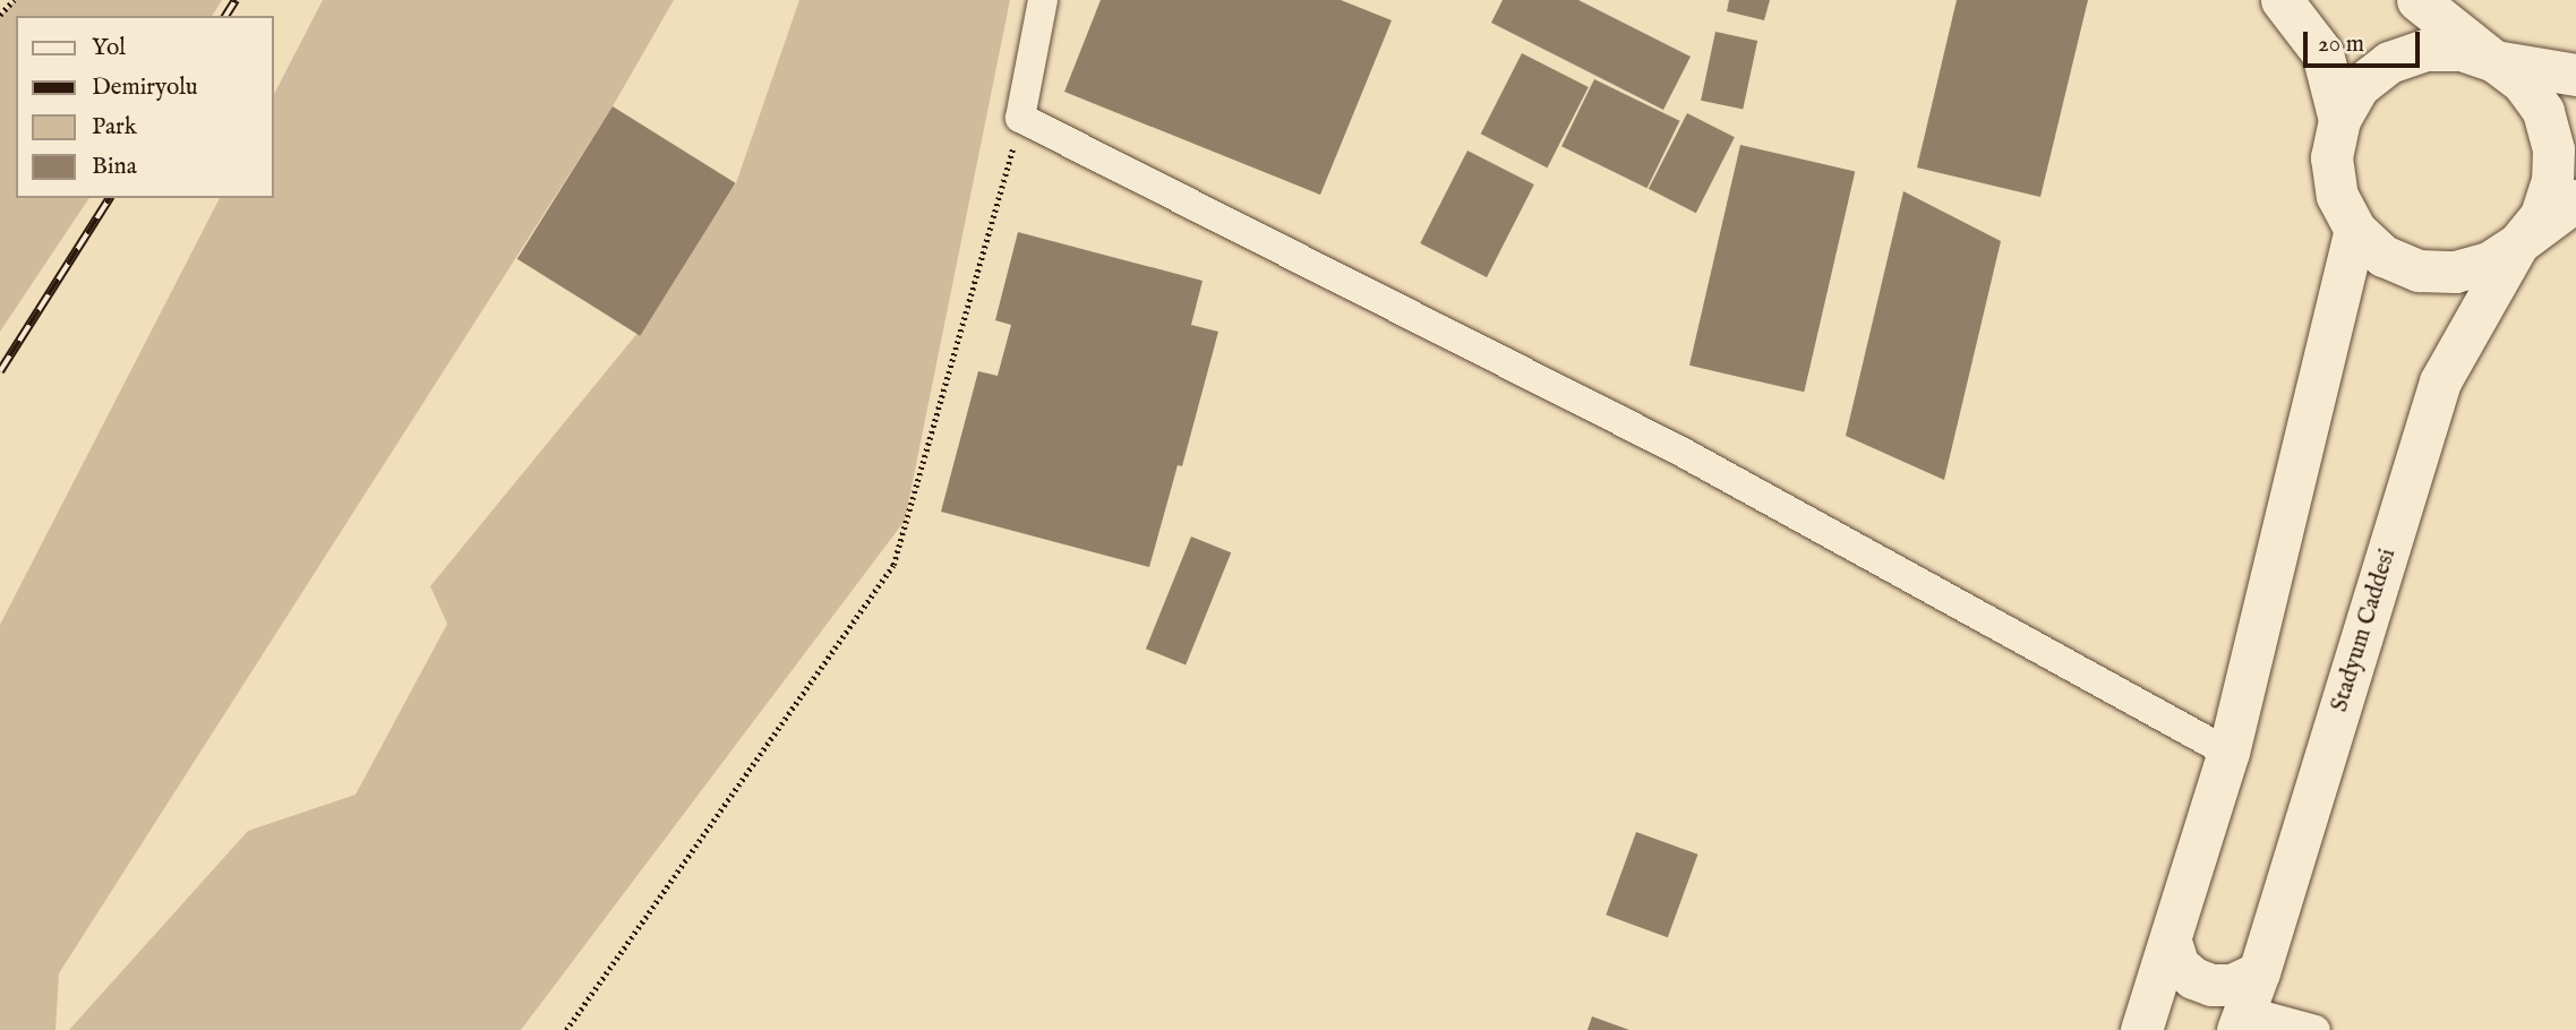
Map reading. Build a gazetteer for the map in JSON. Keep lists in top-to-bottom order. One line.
{"streets":{"main road":["Stadyum Caddesi"]},"legend":["Yol","Demiryolu","Park","Bina"],"scale_bar":"20 m"}
